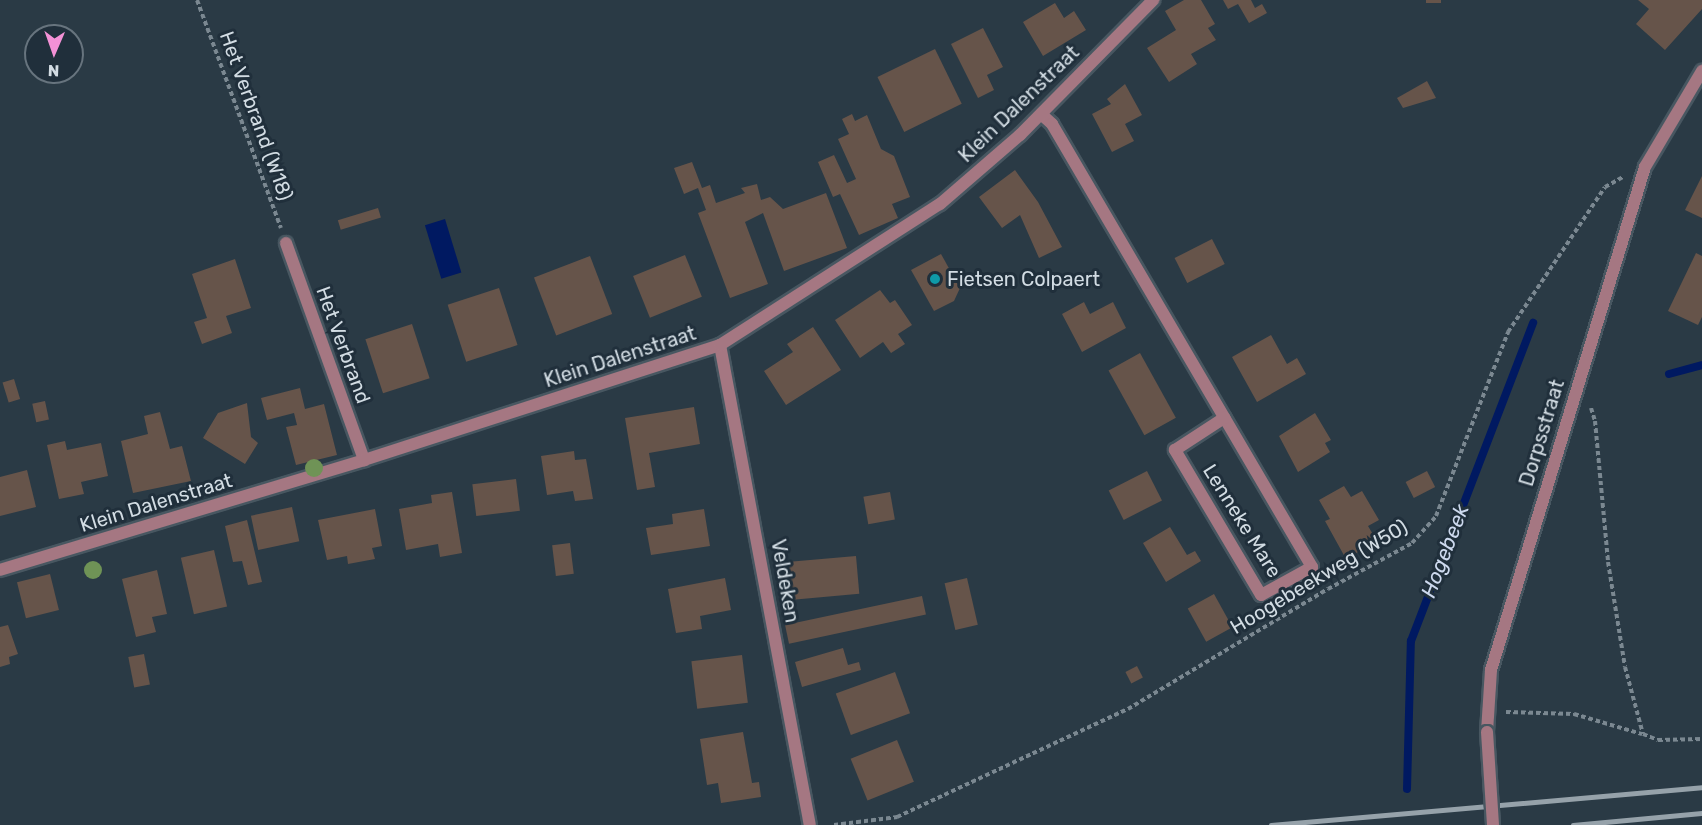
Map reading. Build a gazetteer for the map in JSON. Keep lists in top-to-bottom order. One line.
{"streets":{"street":["Klein Dalenstraat","Het Verbrand","Dorpsstraat","Lenneke Mare","Veldeken"],"path":["Het Verbrand (W18)","Hoogebeekweg (W50)"]},"crossings":[["Klein Dalenstraat","Het Verbrand"],["Klein Dalenstraat","Lenneke Mare"],["Klein Dalenstraat","Veldeken"],["Het Verbrand (W18)","Het Verbrand"],["Dorpsstraat","Hoogebeekweg (W50)"]],"water":["Hogebeek"],"places":["Fietsen Colpaert"],"north":"bottom"}
